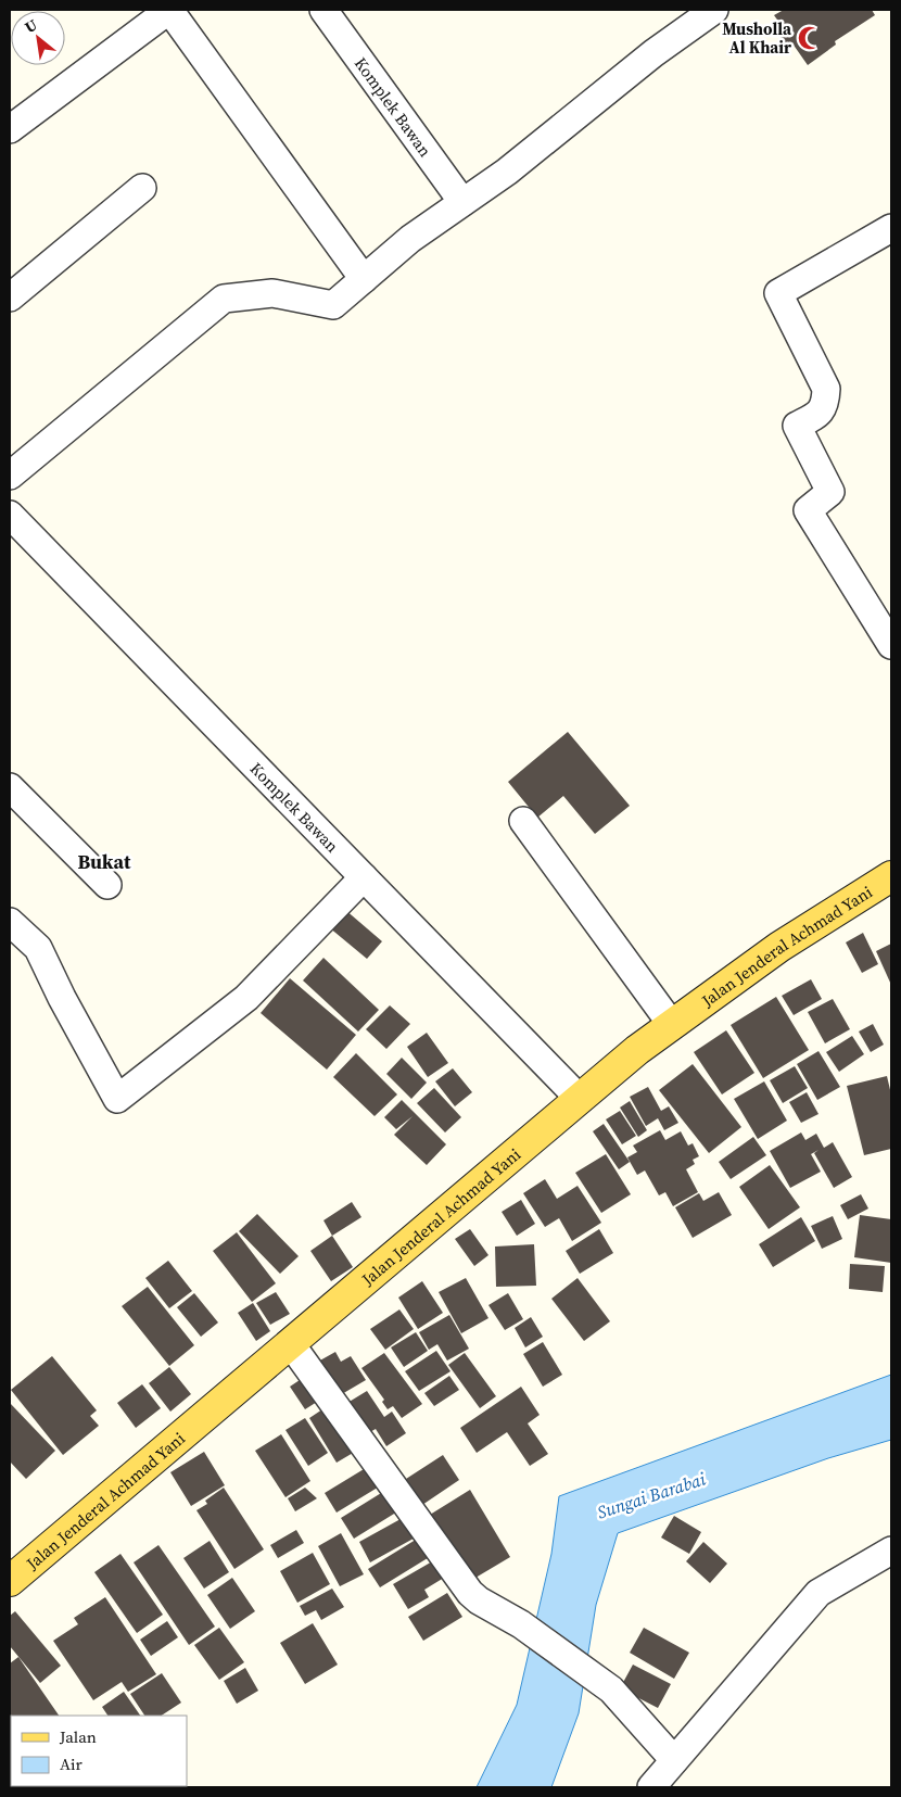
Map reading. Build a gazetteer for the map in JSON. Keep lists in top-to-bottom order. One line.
{"streets":{"main road":["Jalan Jenderal Achmad Yani"],"street":["Komplek Bawan"]},"crossings":[["Komplek Bawan","Jalan Jenderal Achmad Yani"]],"districts":["Bukat"],"water":["Sungai Barabai"],"places":{"mosque":["Musholla Al Khair"]},"legend":["Jalan","Air"],"north":"top left"}
